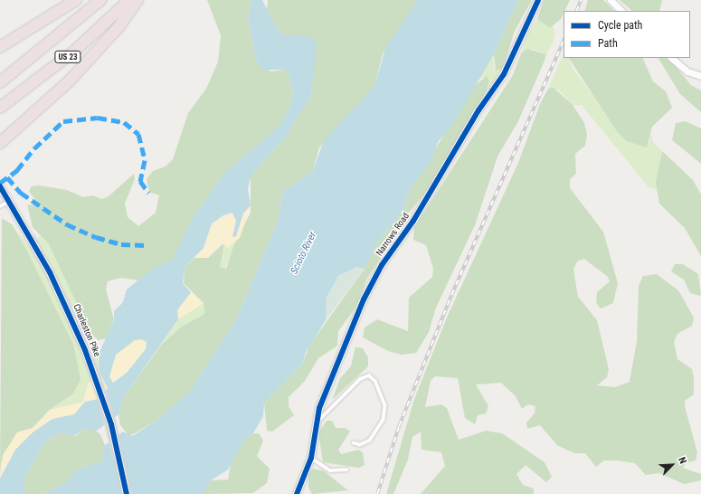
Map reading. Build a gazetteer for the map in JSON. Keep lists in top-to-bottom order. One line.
{"streets":{"highway":["US 23"],"street":["Narrows Road","Charleston Pike"]},"water":["Scioto River"],"legend":["Cycle path","Path"],"north":"top right"}
